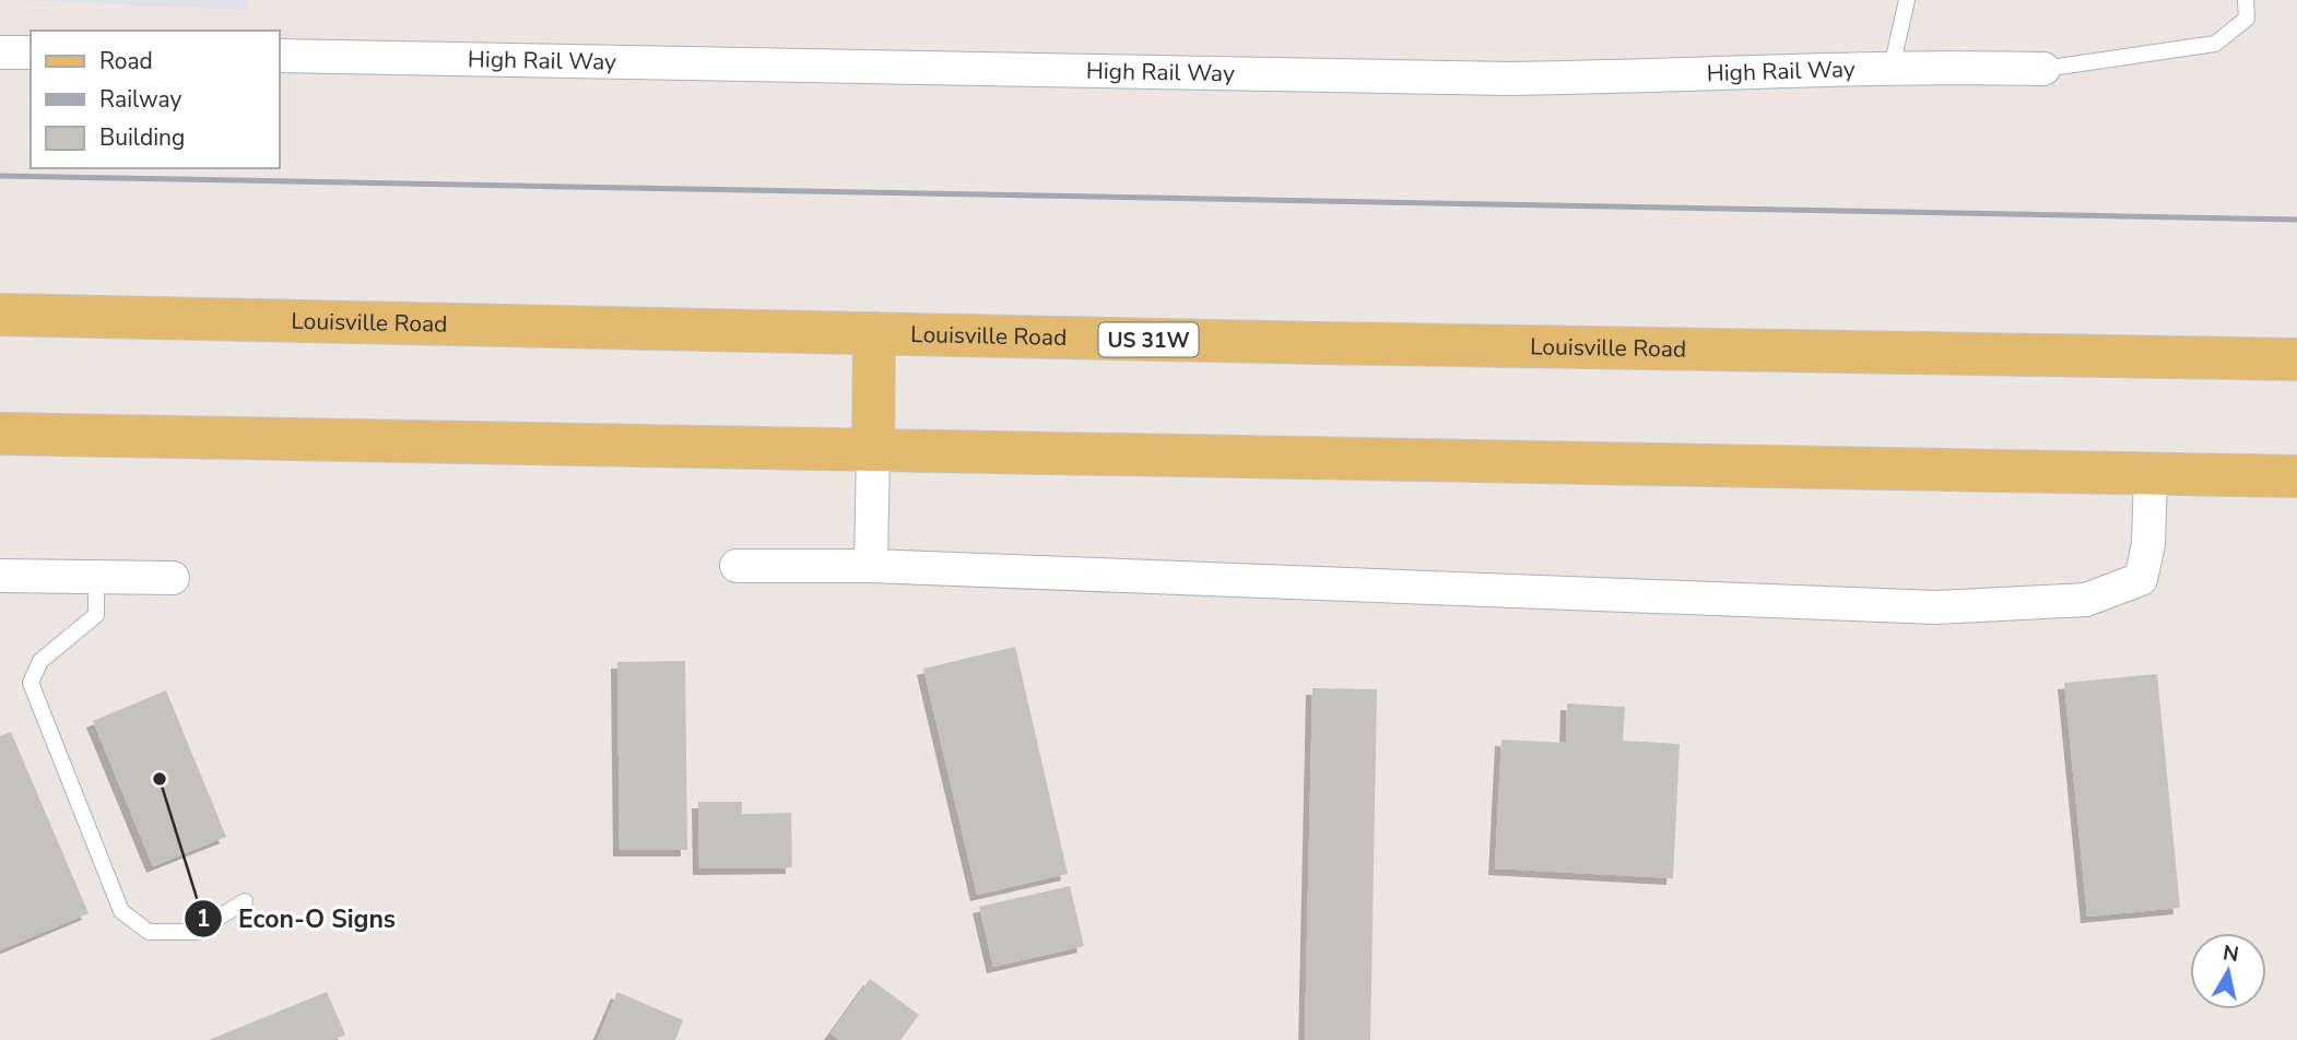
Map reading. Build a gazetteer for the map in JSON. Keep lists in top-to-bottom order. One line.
{"streets":{"main road":["Louisville Road","US 31W"],"street":["High Rail Way"]},"places":["Econ-O Signs"],"legend":["Road","Railway","Building"],"north":"top"}
